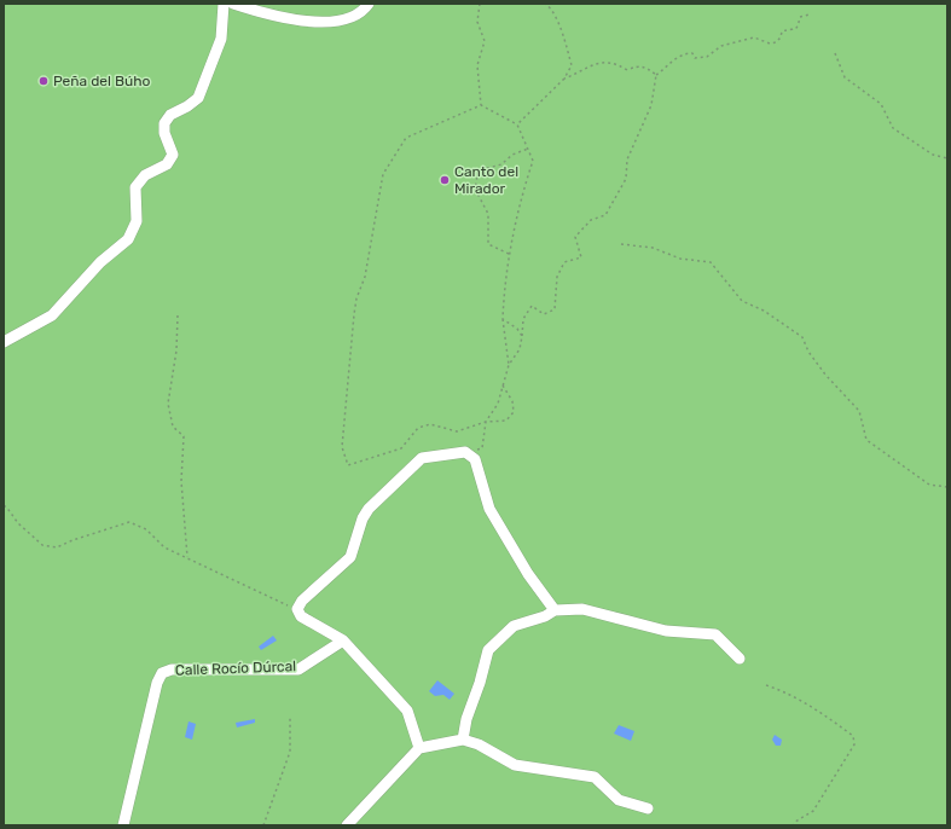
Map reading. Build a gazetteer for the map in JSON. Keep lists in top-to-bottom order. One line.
{"streets":{"street":["Calle Rocío Dúrcal"]},"places":["Peña del Búho","Canto del Mirador"]}
